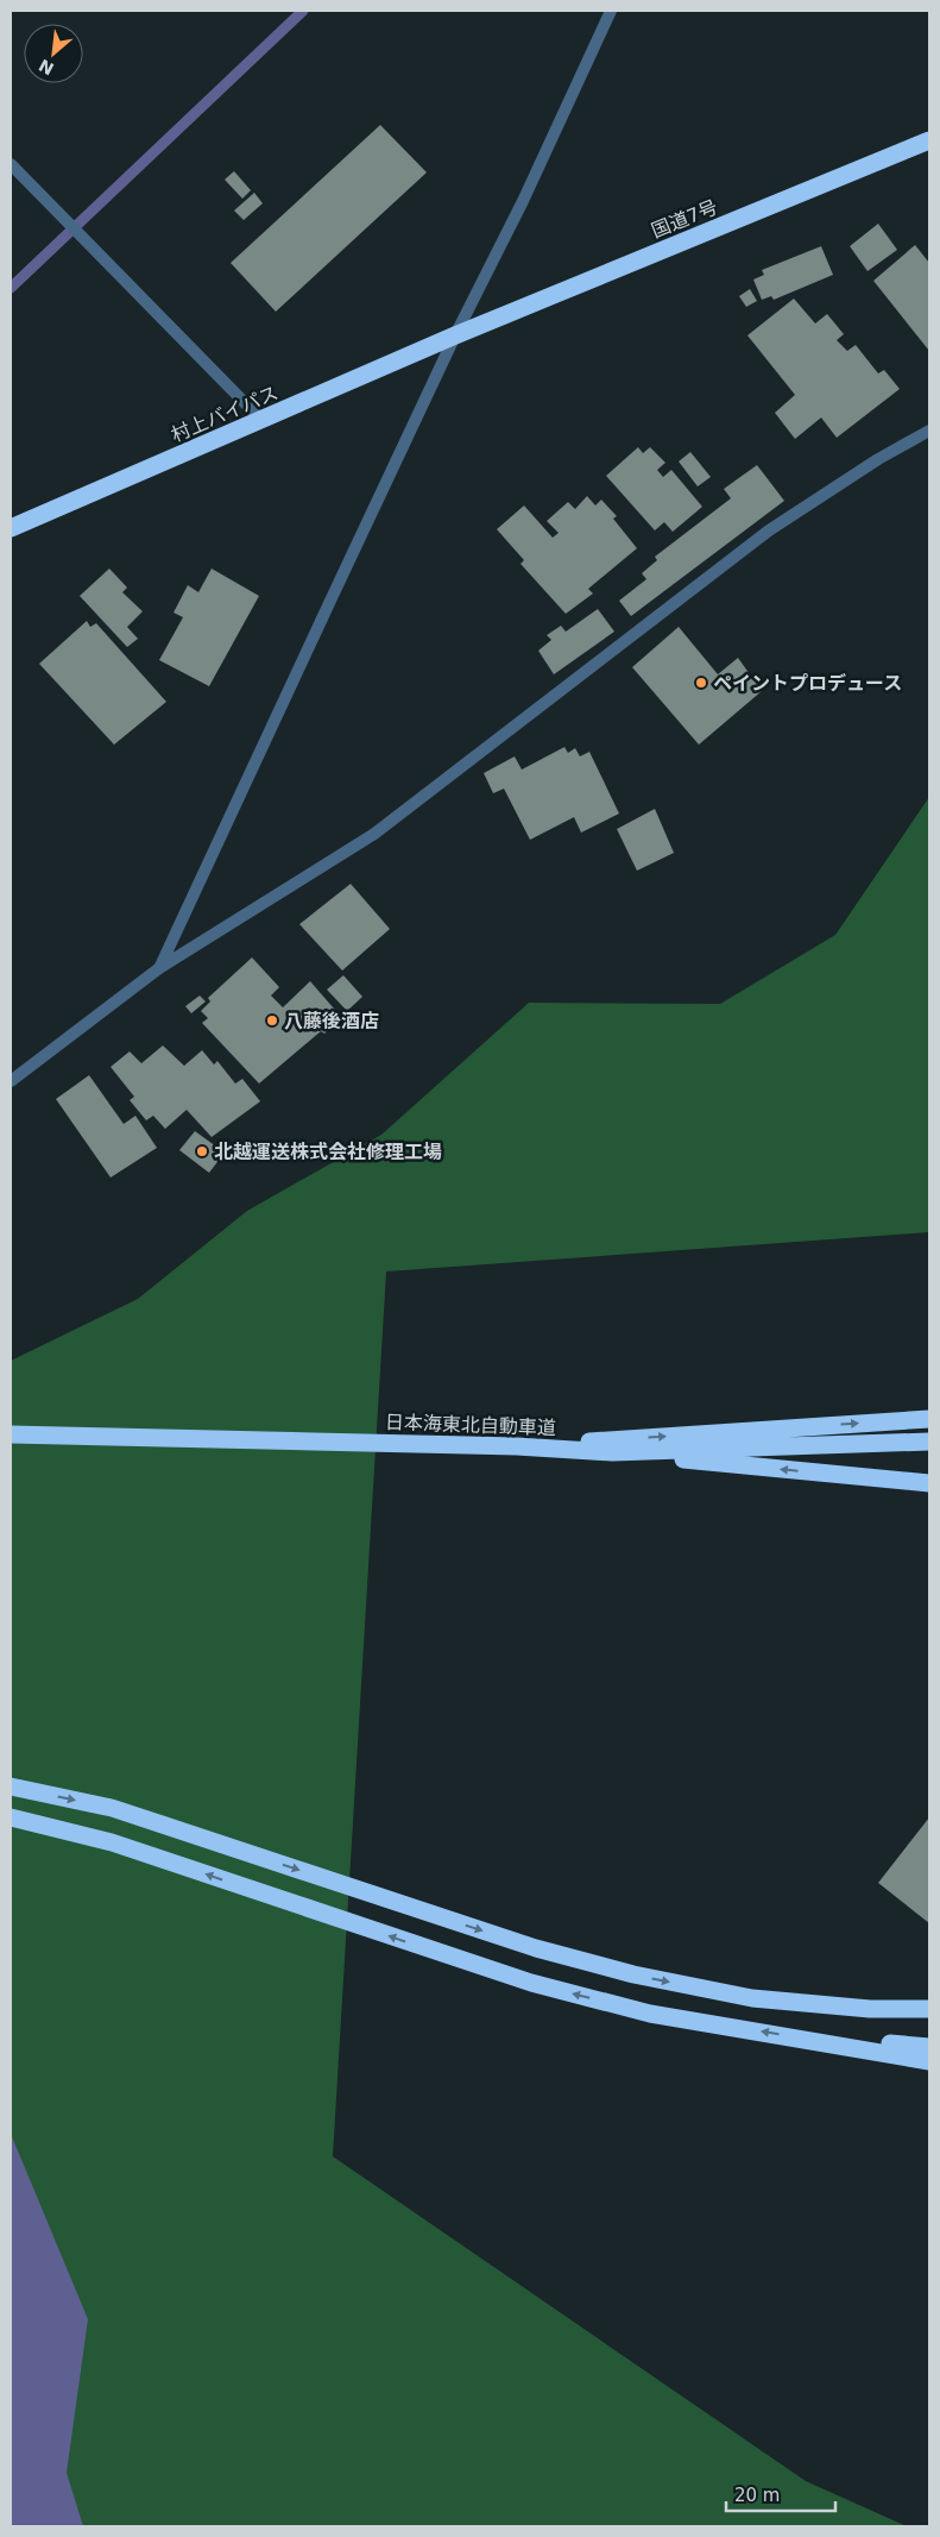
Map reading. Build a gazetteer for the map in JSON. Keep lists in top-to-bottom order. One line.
{"streets":{"highway":["国道7号","村上バイパス","日本海東北自動車道"]},"crossings":[["国道7号","村上バイパス"]],"places":["ペイントプロデュース","八藤後酒店","北越運送株式会社修理工場"],"scale_bar":"20 m","north":"bottom left"}
